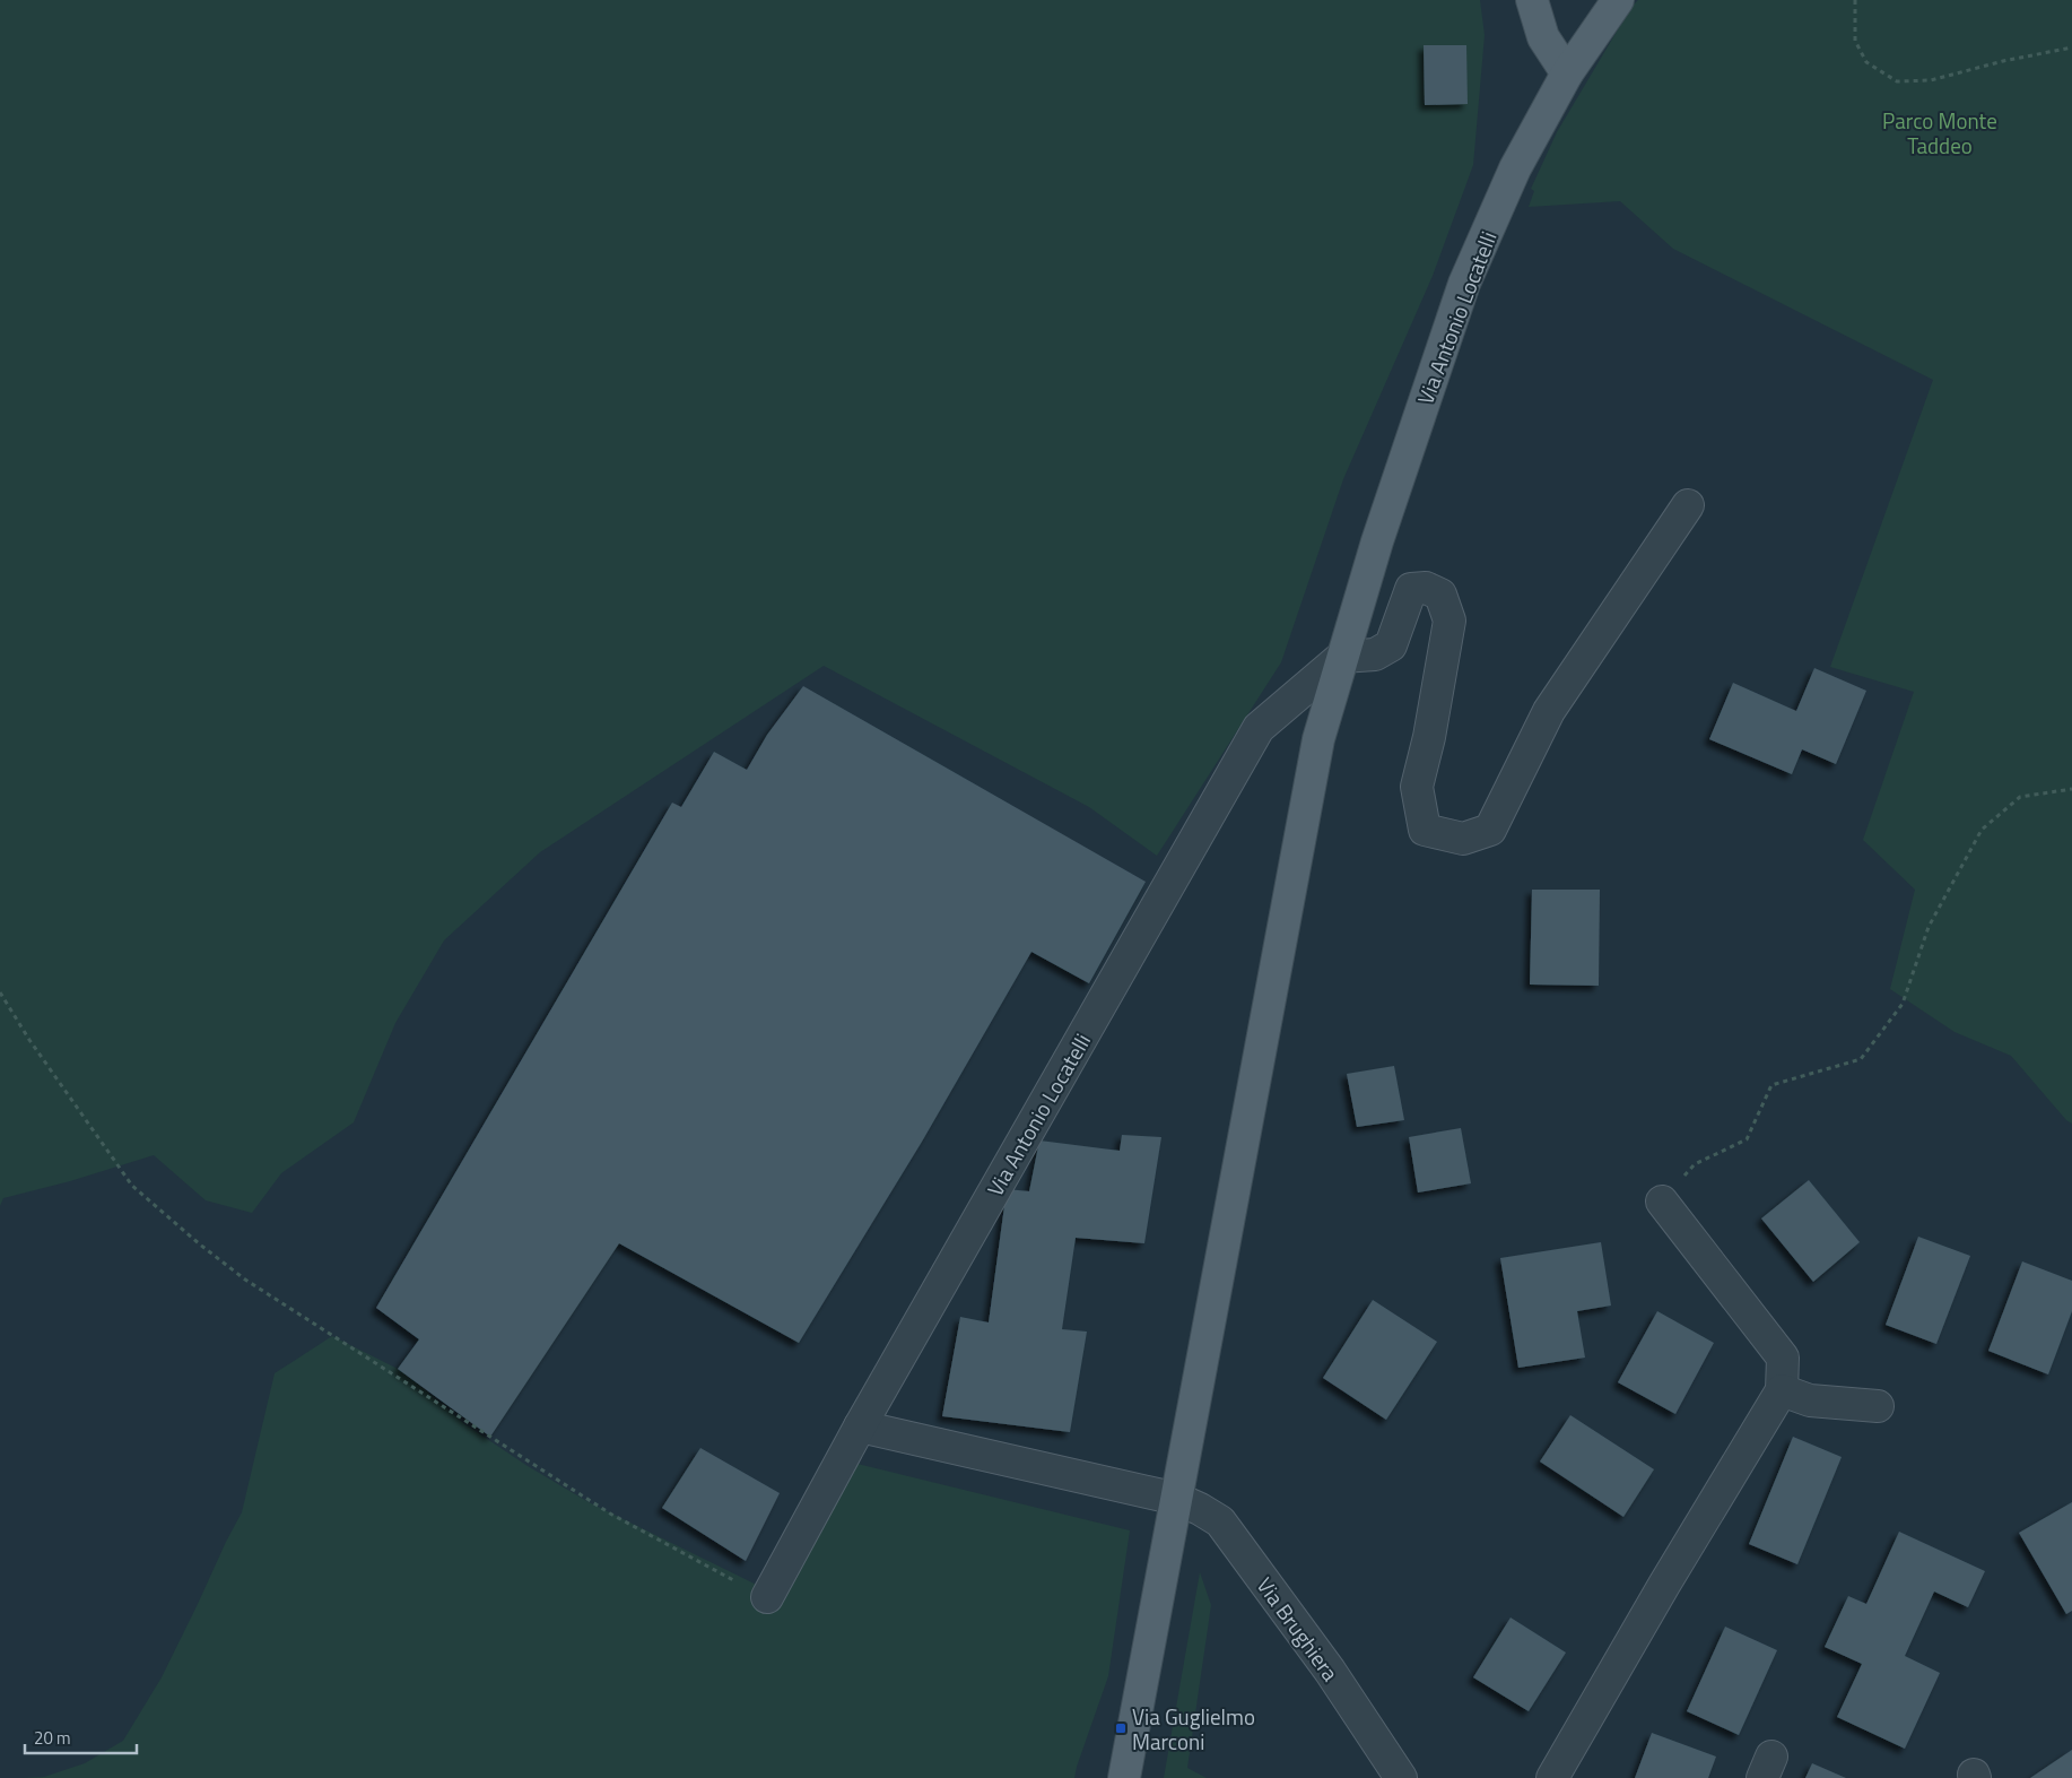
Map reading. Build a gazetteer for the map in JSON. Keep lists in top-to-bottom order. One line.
{"streets":{"main road":["Via Antonio Locatelli"],"street":["Via Brughiera"]},"crossings":[["Via Antonio Locatelli","Via Brughiera"]],"parks":["Parco Monte Taddeo"],"places":{"transit":["Via Guglielmo Marconi"]},"scale_bar":"20 m"}
